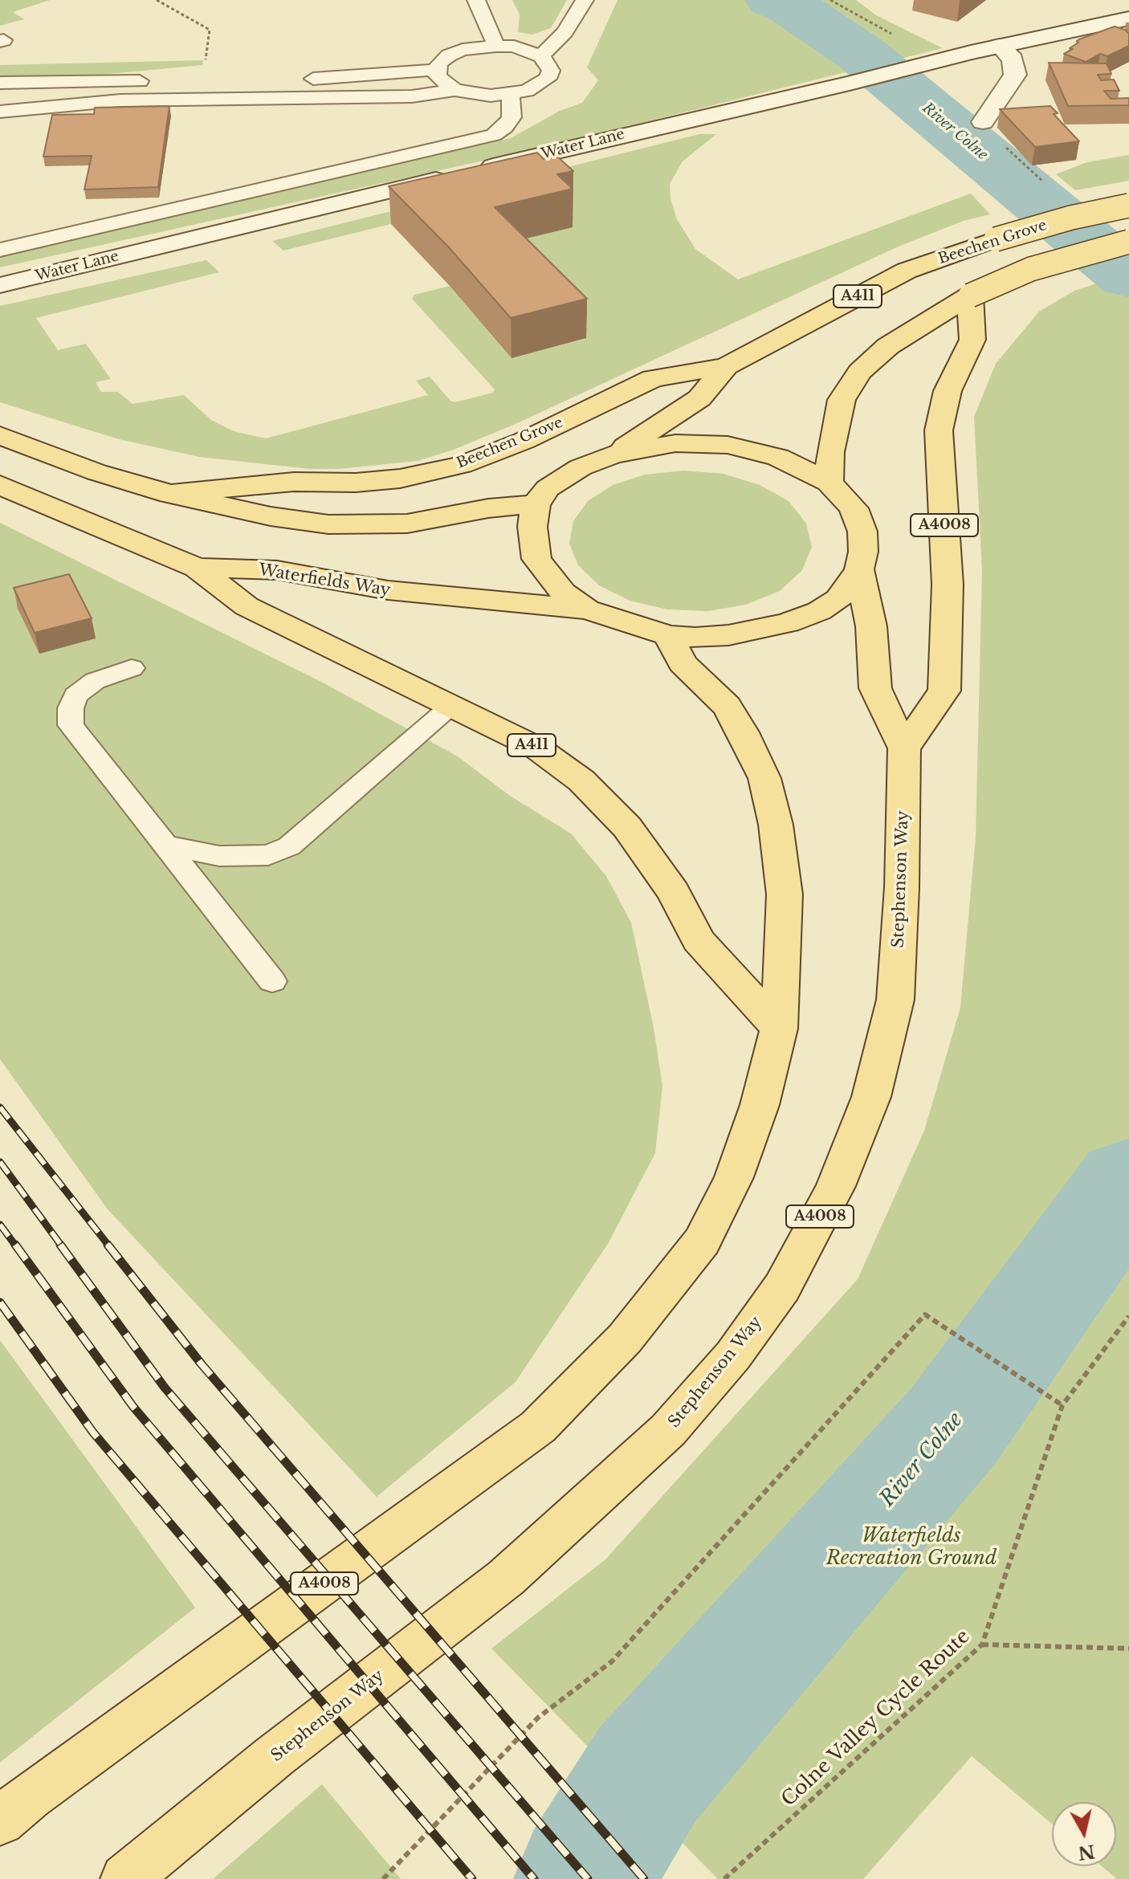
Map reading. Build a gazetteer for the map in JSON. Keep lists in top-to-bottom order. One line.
{"streets":{"main road":["Beechen Grove","A411","A4008","Waterfields Way","Stephenson Way"],"street":["Water Lane"],"path":["Colne Valley Cycle Route"]},"crossings":[["Beechen Grove","A411"],["A411","A4008"],["A411","Waterfields Way"],["A4008","Stephenson Way"]],"water":["River Colne"],"parks":["Waterfields Recreation Ground"],"north":"bottom"}
